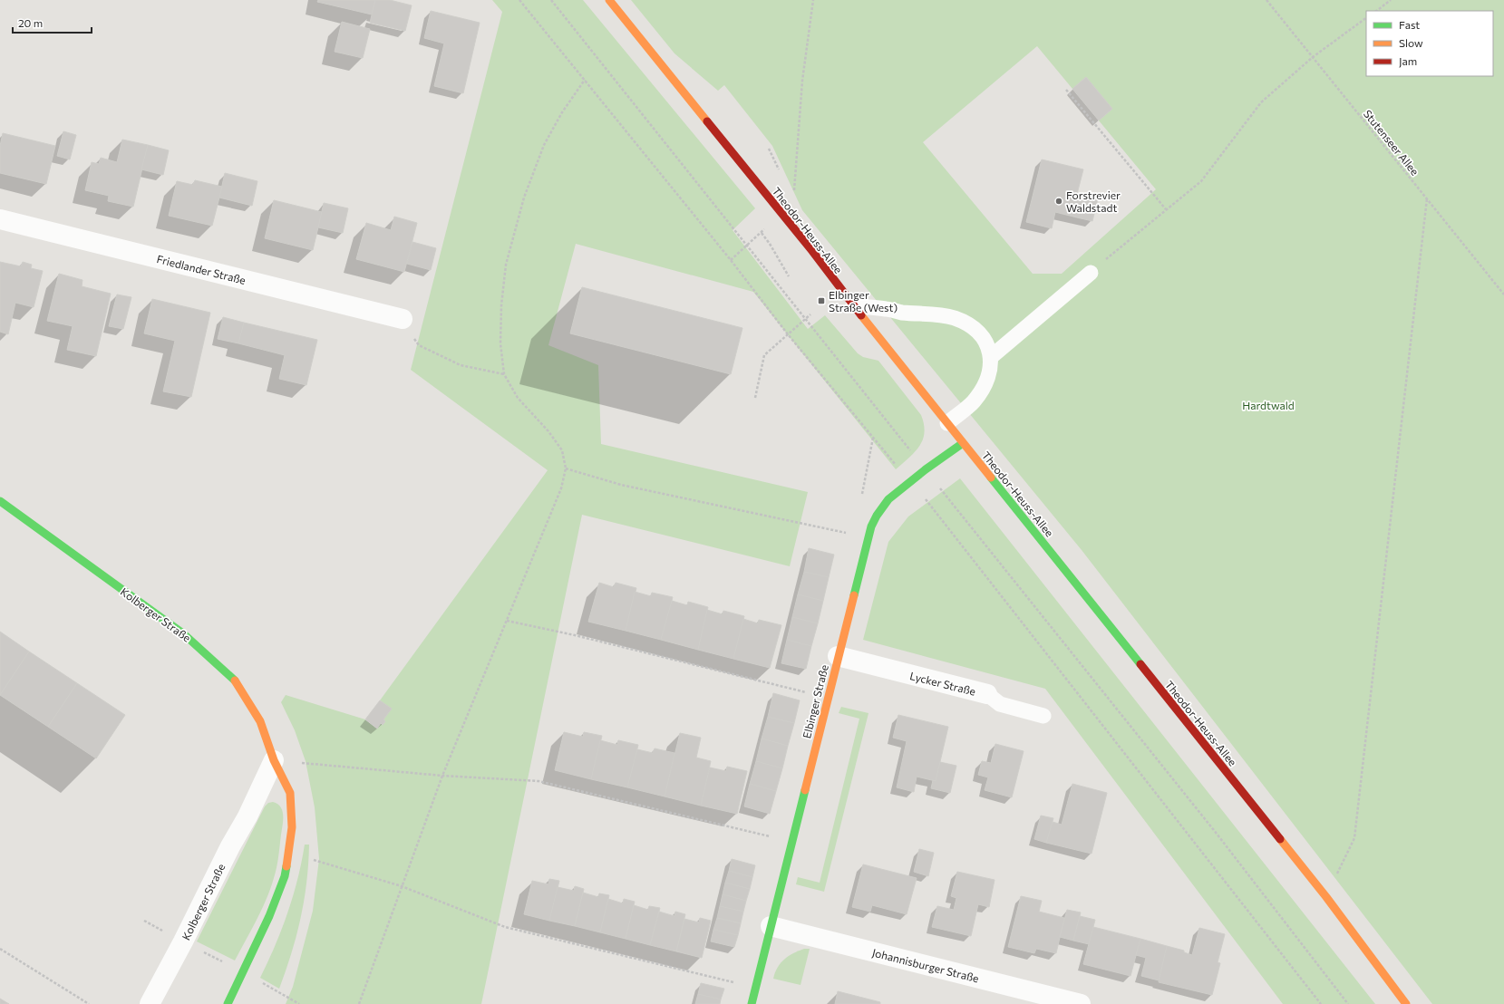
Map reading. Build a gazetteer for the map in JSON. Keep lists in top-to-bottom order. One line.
{"streets":{"street":["Theodor-Heuss-Allee","Friedlander Straße","Kolberger Straße","Lycker Straße","Elbinger Straße","Johannisburger Straße"],"path":["Stutenseer Allee"]},"crossings":[["Theodor-Heuss-Allee","Elbinger Straße"],["Lycker Straße","Elbinger Straße"],["Elbinger Straße","Johannisburger Straße"]],"parks":["Hardtwald"],"places":{"other":["Forstrevier Waldstadt"],"transit":["Elbinger Straße (West)"]},"legend":["Fast","Slow","Jam"],"scale_bar":"20 m"}
